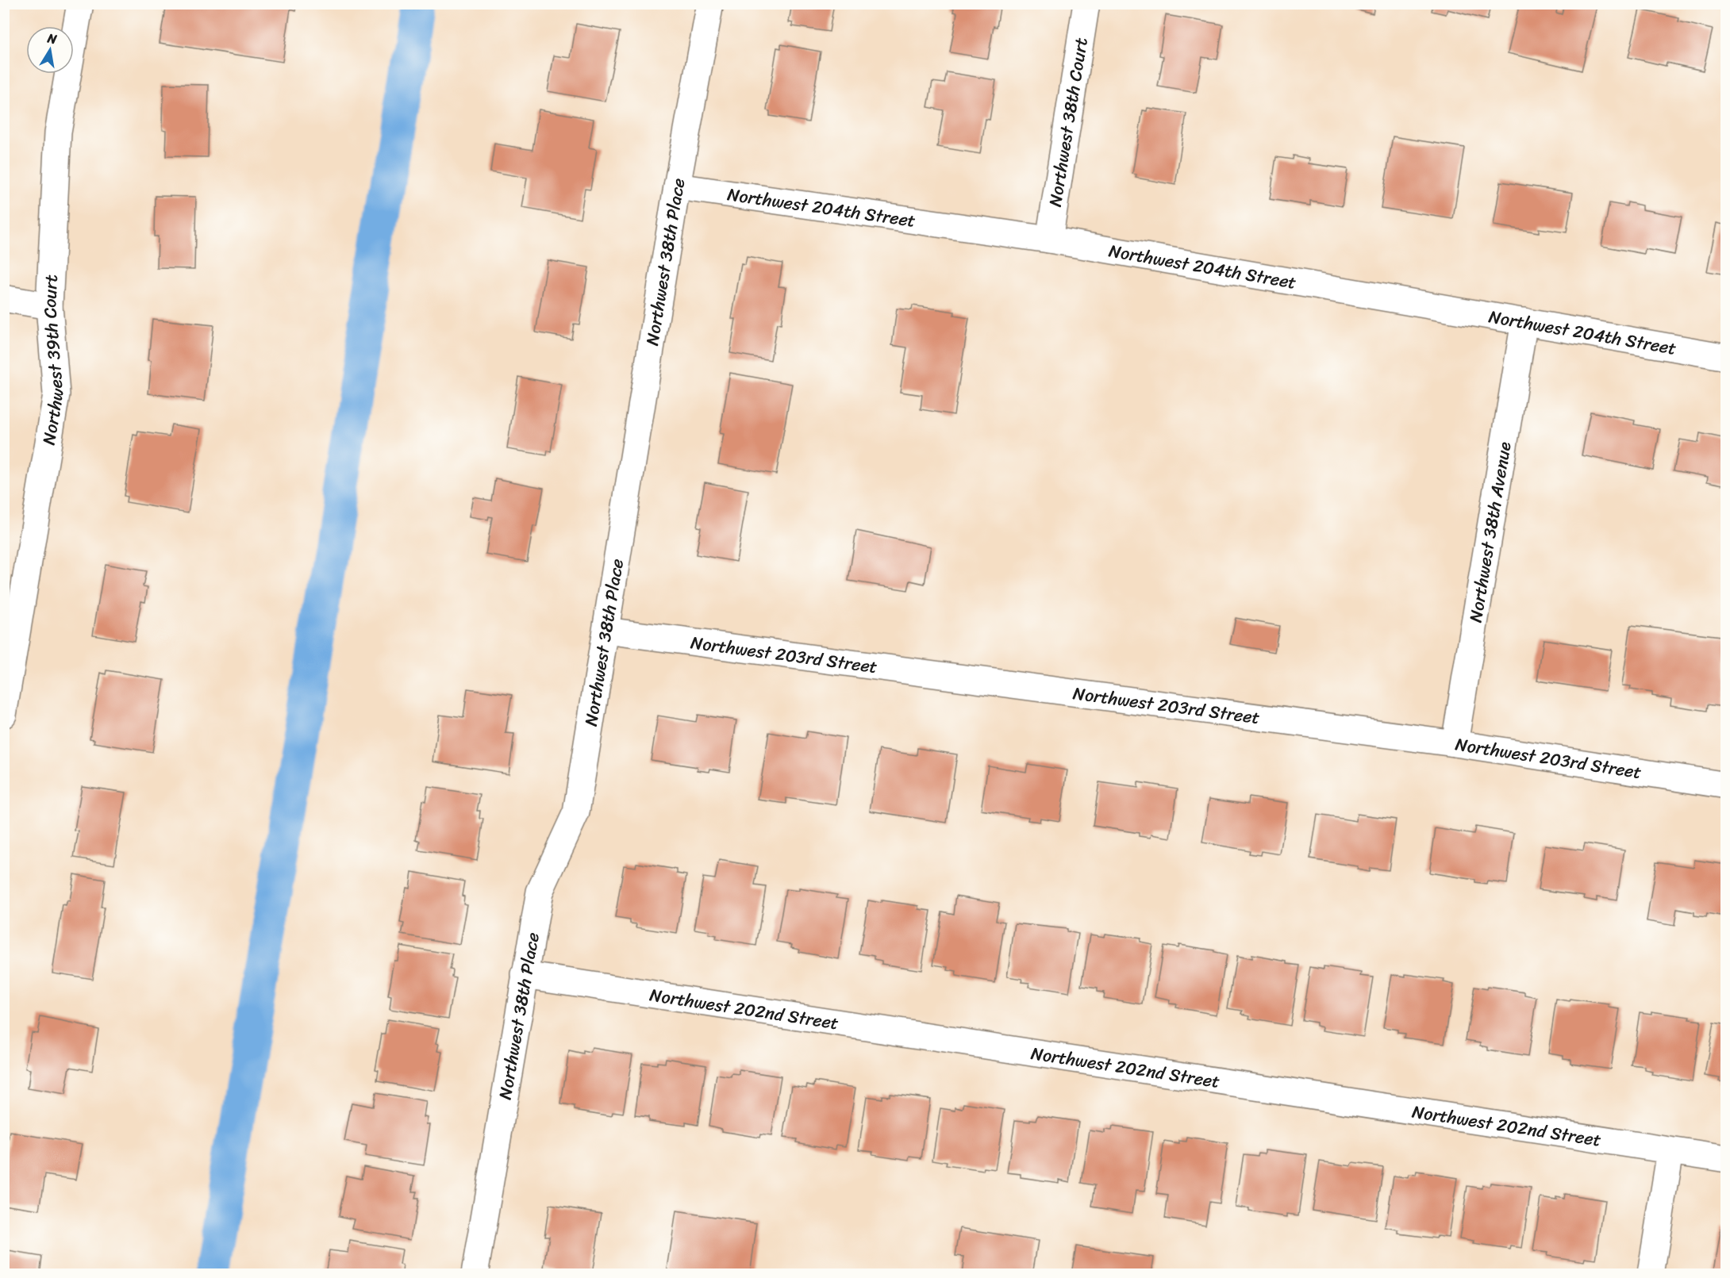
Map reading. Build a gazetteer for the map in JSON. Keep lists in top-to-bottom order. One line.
{"streets":{"street":["Northwest 38th Court","Northwest 204th Street","Northwest 38th Place","Northwest 39th Court","Northwest 38th Avenue","Northwest 203rd Street","Northwest 202nd Street"]},"crossings":[["Northwest 38th Court","Northwest 204th Street"],["Northwest 204th Street","Northwest 38th Place"],["Northwest 204th Street","Northwest 38th Avenue"],["Northwest 38th Place","Northwest 203rd Street"],["Northwest 38th Place","Northwest 202nd Street"],["Northwest 38th Avenue","Northwest 203rd Street"]],"north":"top"}
